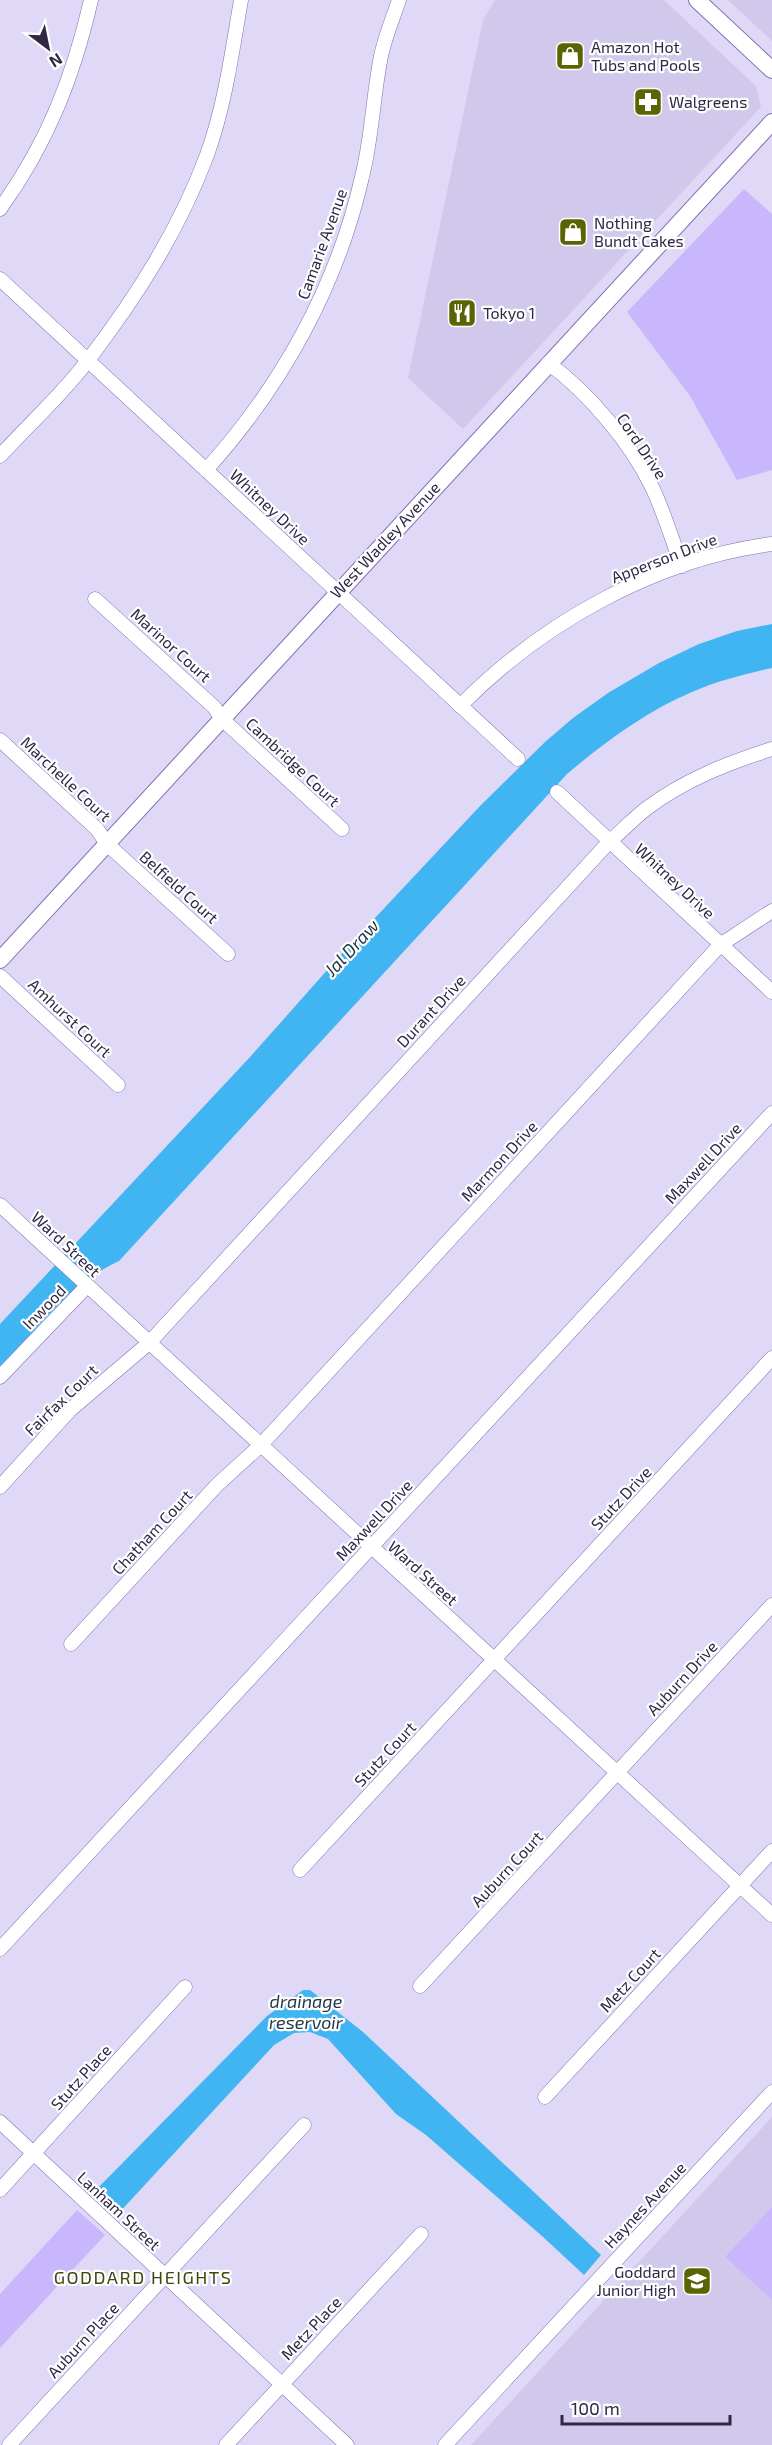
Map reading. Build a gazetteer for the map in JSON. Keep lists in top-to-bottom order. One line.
{"streets":{"main road":["West Wadley Avenue"],"street":["Camarie Avenue","Cord Drive","Whitney Drive","Apperson Drive","Marinor Court","Cambridge Court","Marchelle Court","Belfield Court","Durant Drive","Amhurst Court","Marmon Drive","Maxwell Drive","Ward Street","Inwood","Fairfax Court","Stutz Drive","Chatham Court","Auburn Drive","Stutz Court","Auburn Court","Metz Court","Stutz Place","Haynes Avenue","Lanham Street","Metz Place","Auburn Place"]},"crossings":[["Camarie Avenue","Whitney Drive"],["Cord Drive","West Wadley Avenue"],["Cord Drive","Apperson Drive"],["Whitney Drive","West Wadley Avenue"],["Whitney Drive","Apperson Drive"],["Whitney Drive","Durant Drive"],["Whitney Drive","Marmon Drive"],["West Wadley Avenue","Marinor Court"],["West Wadley Avenue","Cambridge Court"],["West Wadley Avenue","Marchelle Court"],["West Wadley Avenue","Belfield Court"],["Marinor Court","Cambridge Court"],["Marchelle Court","Belfield Court"],["Durant Drive","Ward Street"],["Durant Drive","Fairfax Court"],["Marmon Drive","Ward Street"],["Marmon Drive","Chatham Court"],["Maxwell Drive","Ward Street"],["Ward Street","Inwood"],["Ward Street","Fairfax Court"],["Ward Street","Stutz Drive"],["Ward Street","Chatham Court"],["Ward Street","Auburn Drive"],["Ward Street","Stutz Court"],["Ward Street","Auburn Court"],["Ward Street","Metz Court"],["Stutz Drive","Stutz Court"],["Auburn Drive","Auburn Court"],["Stutz Place","Lanham Street"],["Lanham Street","Metz Place"],["Lanham Street","Auburn Place"]],"districts":["GODDARD HEIGHTS"],"water":["Jal Draw","drainage reservoir"],"places":{"shop":["Amazon Hot Tubs and Pools","Nothing Bundt Cakes"],"pharmacy":["Walgreens"],"restaurant":["Tokyo 1"],"school or university":["Goddard Junior High"]},"scale_bar":"100 m","north":"bottom right"}
